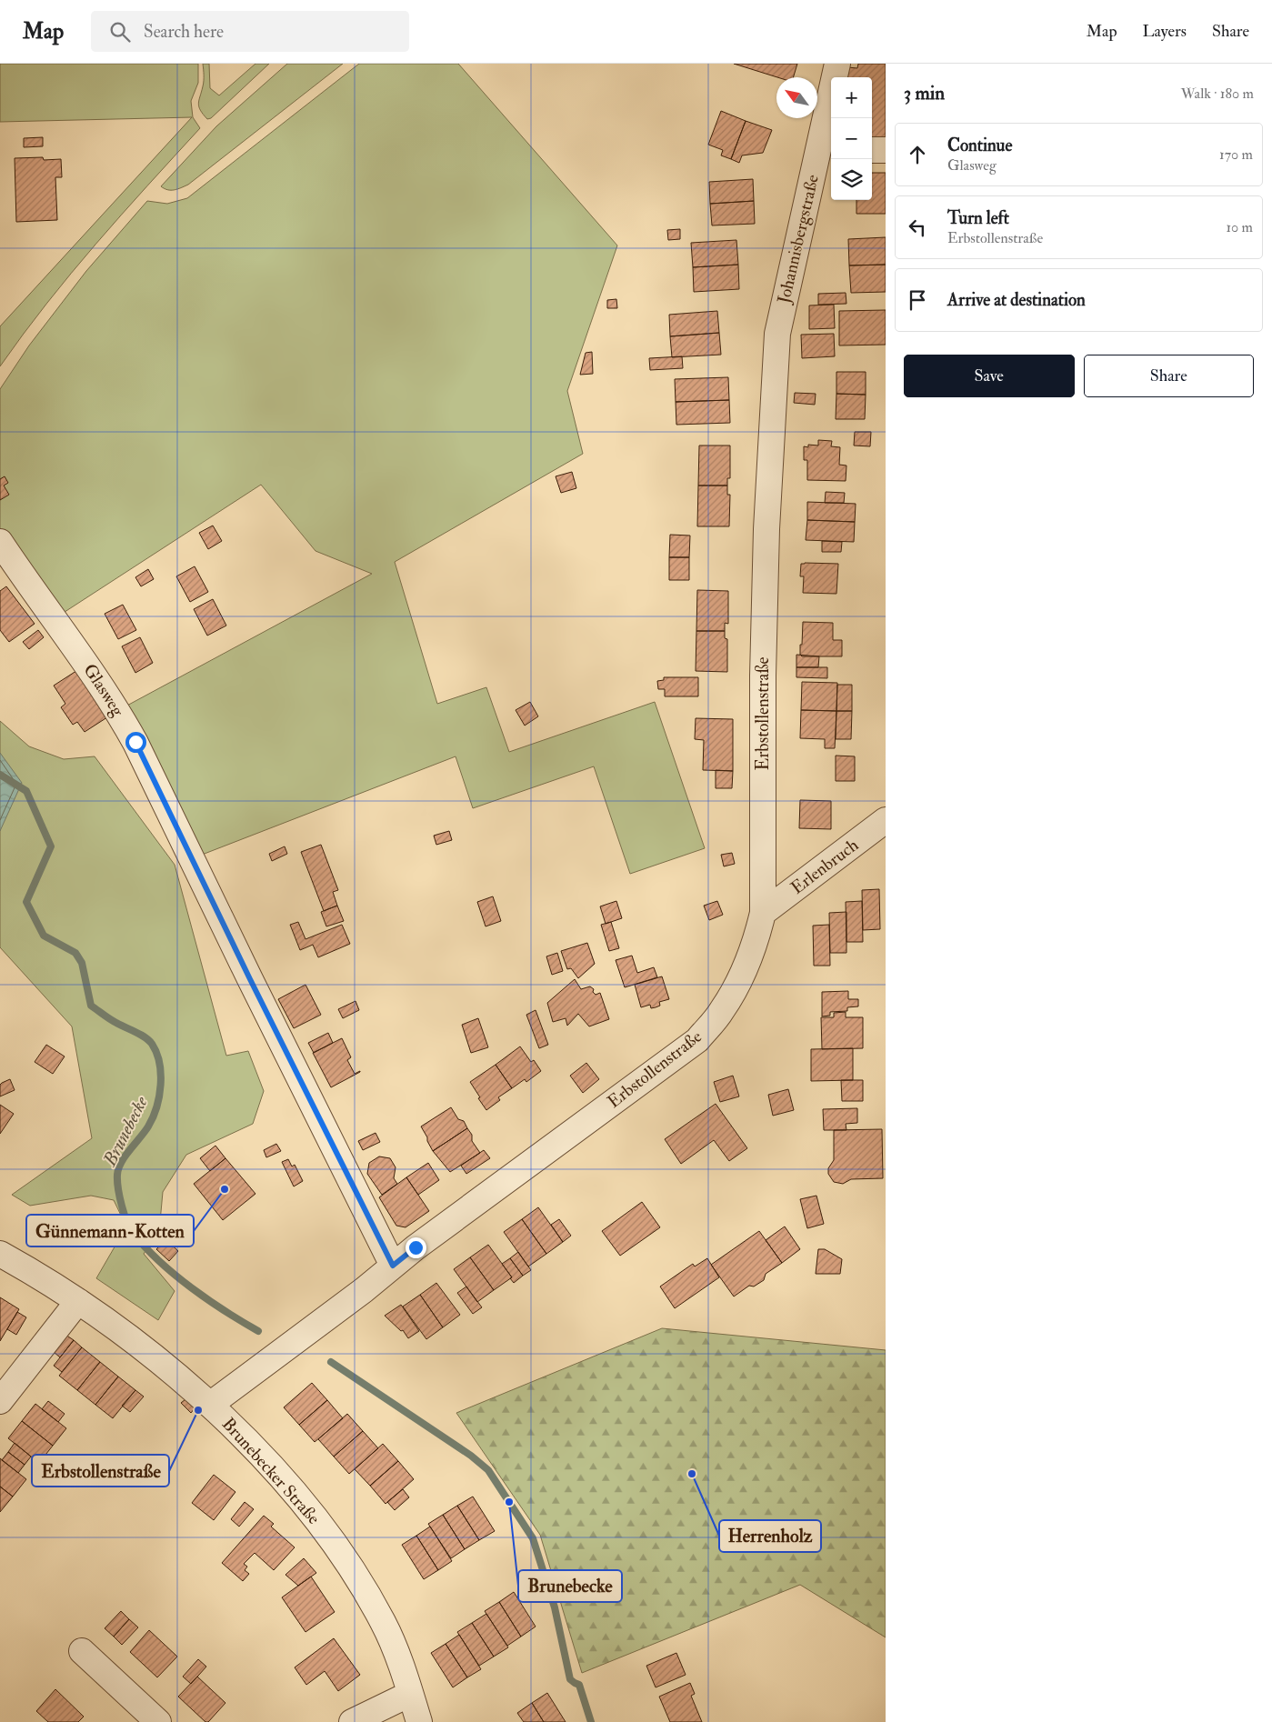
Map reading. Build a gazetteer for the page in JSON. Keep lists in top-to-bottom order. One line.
{"streets":{"street":["Johannisbergstraße","Glasweg","Erbstollenstraße","Erlenbruch","Brunebecker Straße"]},"crossings":[["Johannisbergstraße","Erbstollenstraße"],["Glasweg","Erbstollenstraße"],["Erbstollenstraße","Erlenbruch"],["Erbstollenstraße","Brunebecker Straße"]],"water":["Brunebecke"],"places":["Günnemann-Kotten","Erbstollenstraße","Herrenholz","Brunebecke"],"north":"top left","page":{"header":"Map","search":"Search here","nav":["Map","Layers","Share"],"heading":["3 min","Walk · 180 m"],"map_buttons":["+","−"],"list":[["Continue","Glasweg","170 m"],["Turn left","Erbstollenstraße","10 m"],"Arrive at destination"],"buttons":["Save","Share"]}}
